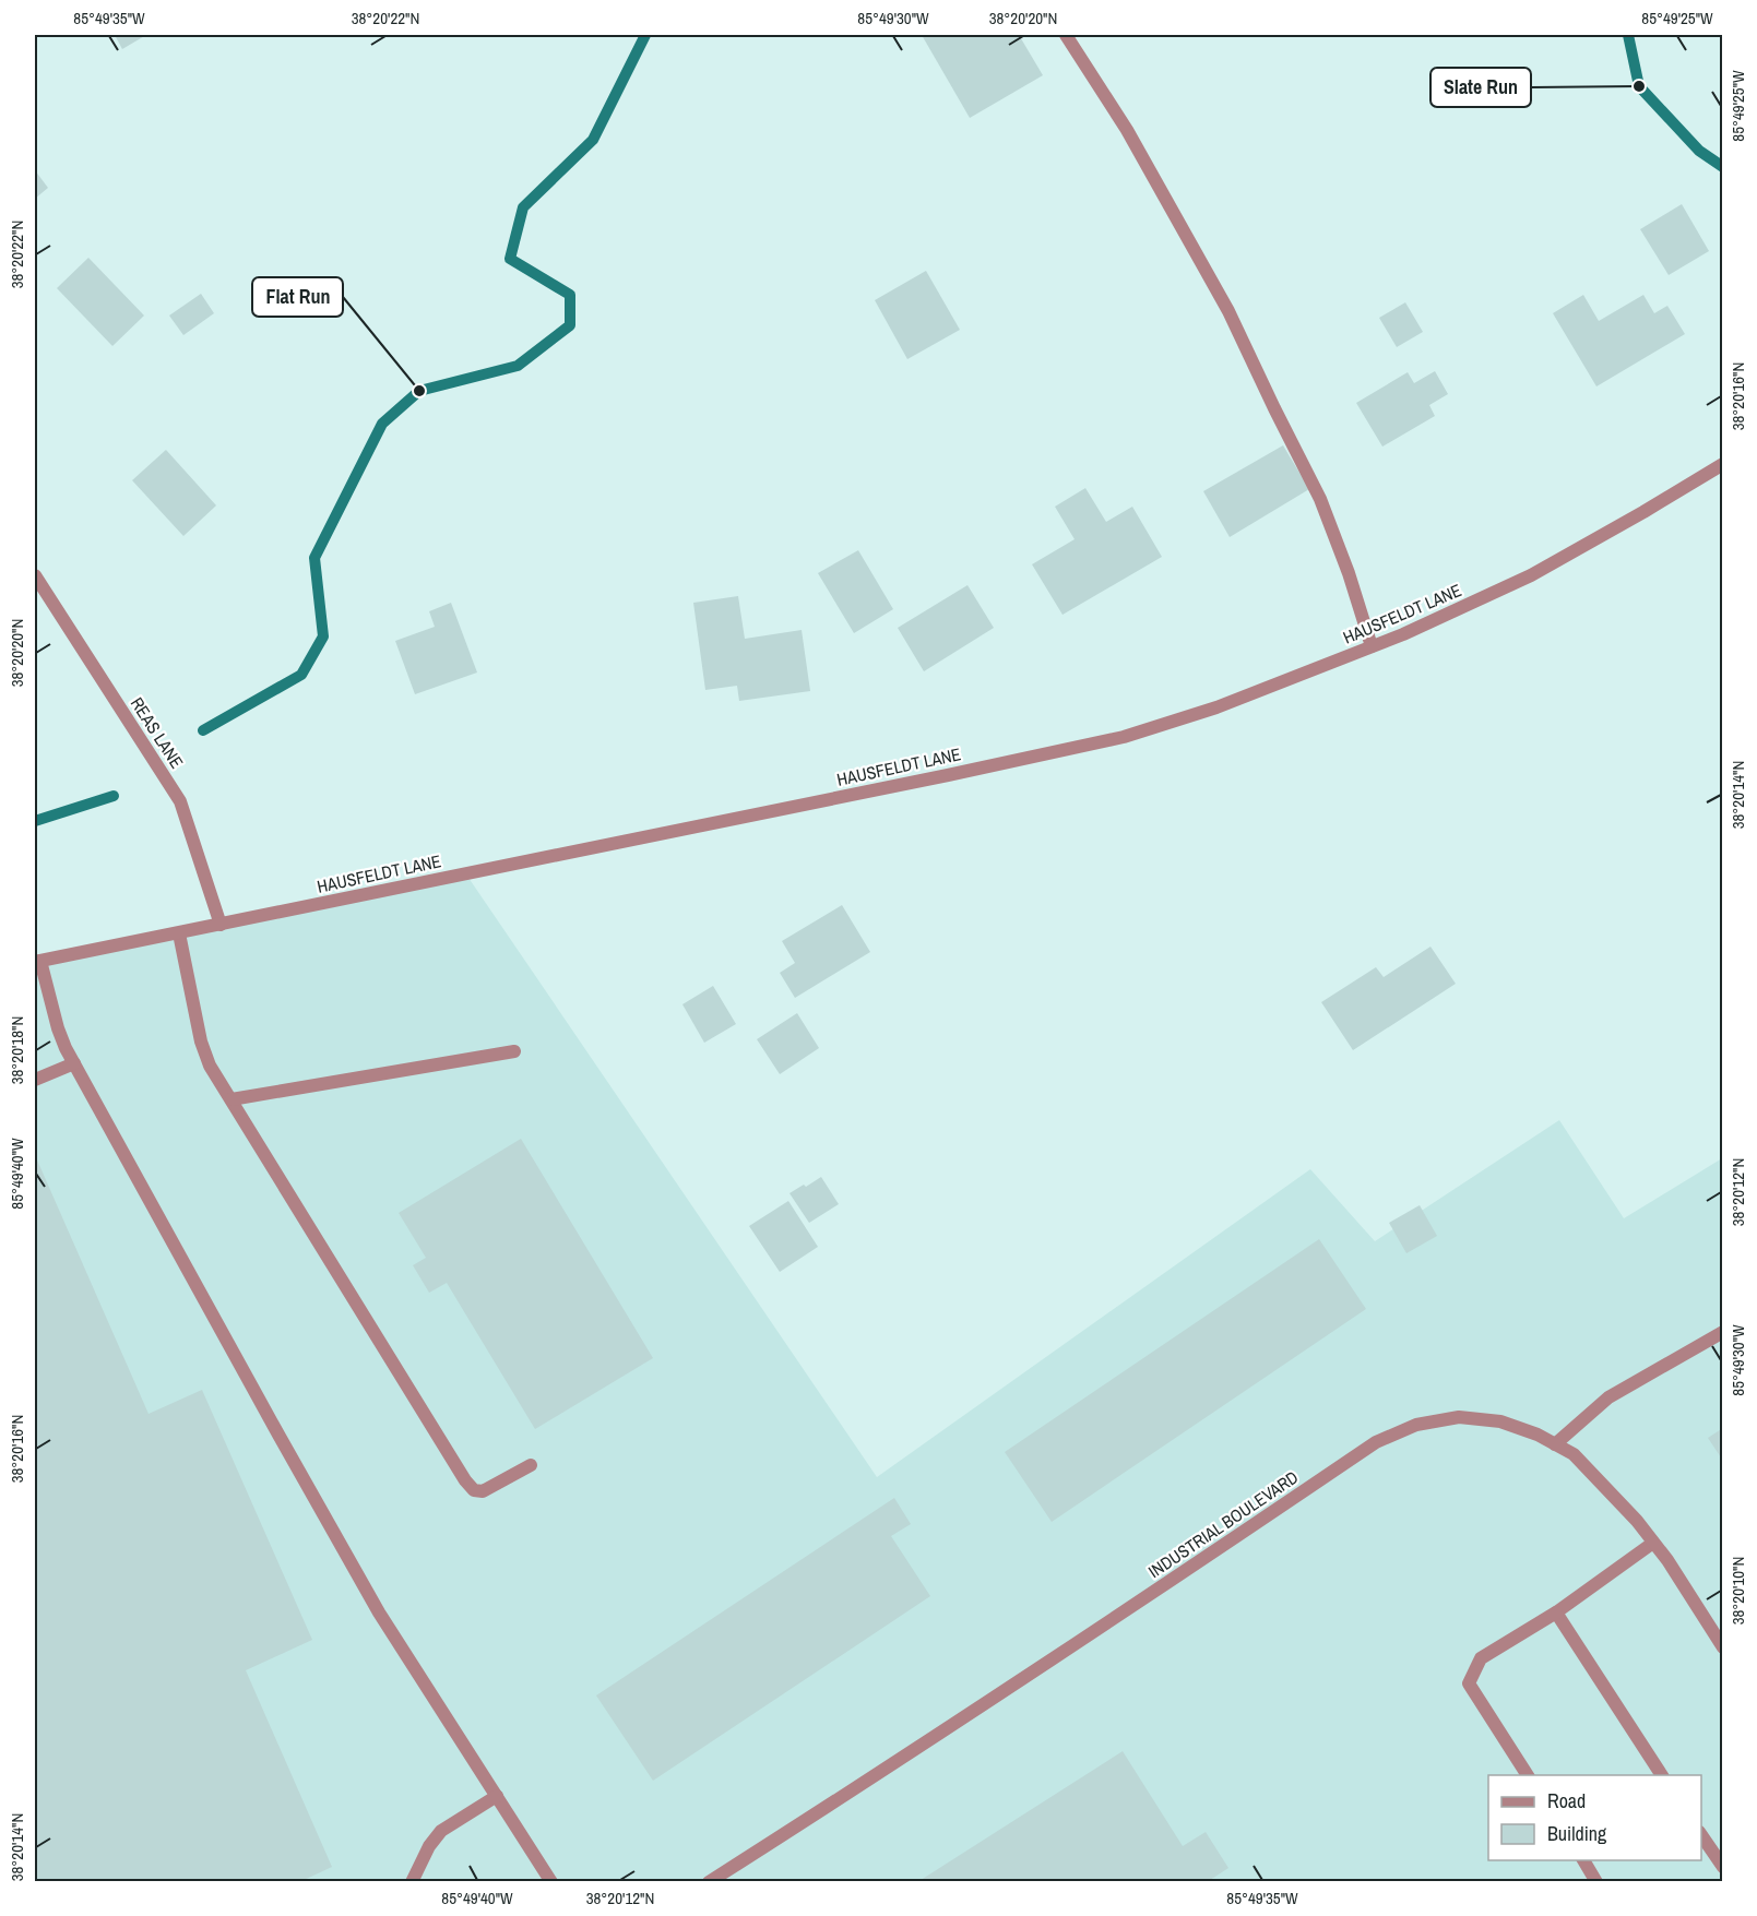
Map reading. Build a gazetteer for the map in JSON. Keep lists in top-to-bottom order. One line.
{"streets":{"street":["HAUSFELDT LANE","REAS LANE","INDUSTRIAL BOULEVARD"]},"crossings":[["HAUSFELDT LANE","REAS LANE"]],"places":["Slate Run","Flat Run"],"legend":["Road","Building"],"coordinates":["85°49'35\"W","38°20'22\"N","85°49'30\"W","38°20'20\"N","85°49'25\"W","38°20'16\"N","38°20'14\"N","38°20'18\"N","85°49'40\"W","38°20'12\"N","38°20'10\"N"]}
